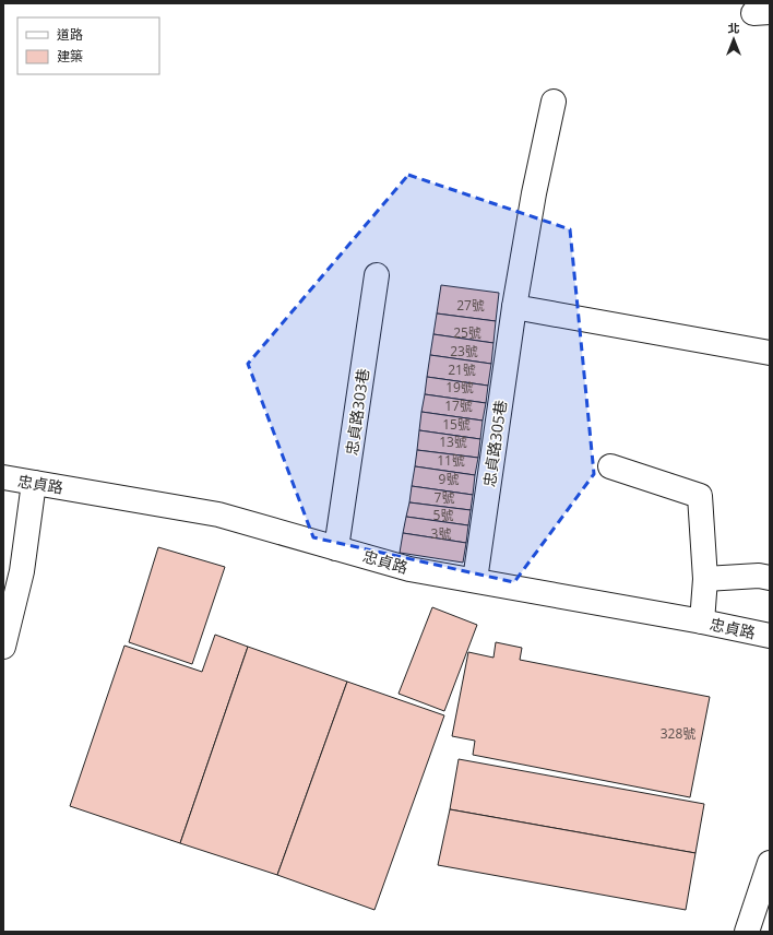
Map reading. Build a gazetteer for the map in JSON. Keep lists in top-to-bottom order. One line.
{"streets":{"street":["忠貞路303巷","忠貞路305巷","忠貞路"]},"crossings":[["忠貞路303巷","忠貞路"],["忠貞路305巷","忠貞路"]],"house_numbers":["27號","25號","23號","21號","19號","17號","15號","13號","11號","9號","7號","5號","3號","328號"],"legend":["道路","建築"],"north":"top"}
